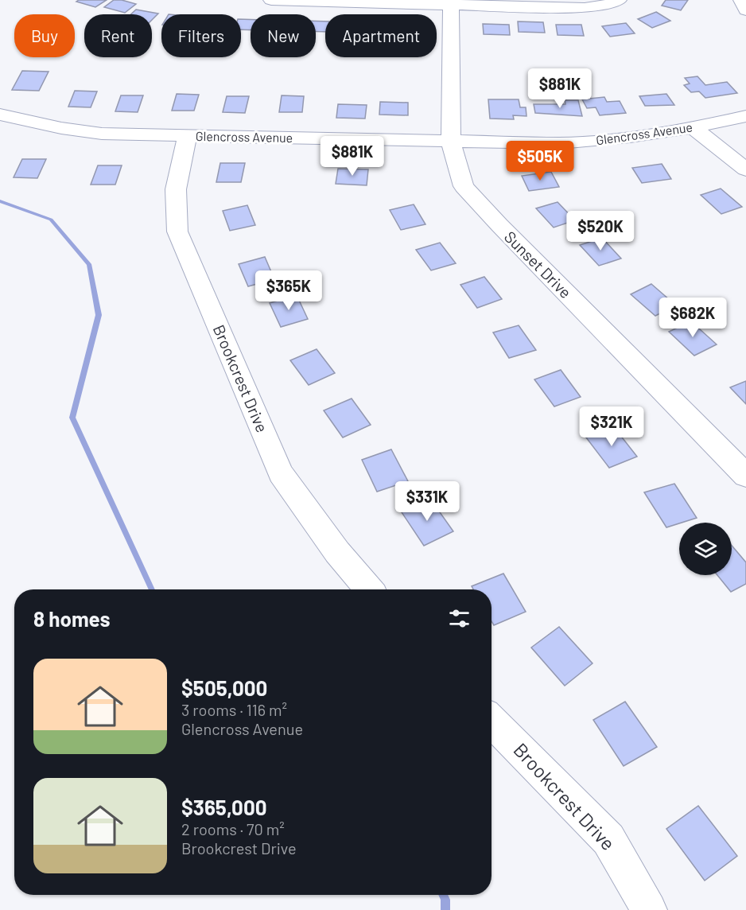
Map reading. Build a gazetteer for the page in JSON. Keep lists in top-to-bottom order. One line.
{"streets":{"street":["Glencross Avenue","Sunset Drive","Brookcrest Drive"]},"crossings":[["Glencross Avenue","Sunset Drive"],["Glencross Avenue","Brookcrest Drive"]],"page":{"chip":["Buy","Rent","Filters","New","Apartment"],"price":["$881K","$881K","$505K","$520K","$365K","$682K","$321K","$331K"],"heading":"8 homes","list":[{"name":"$505,000","note":"3 rooms · 116 m² · Glencross Avenue"},{"name":"$365,000","note":"2 rooms · 70 m² · Brookcrest Drive"}]}}
